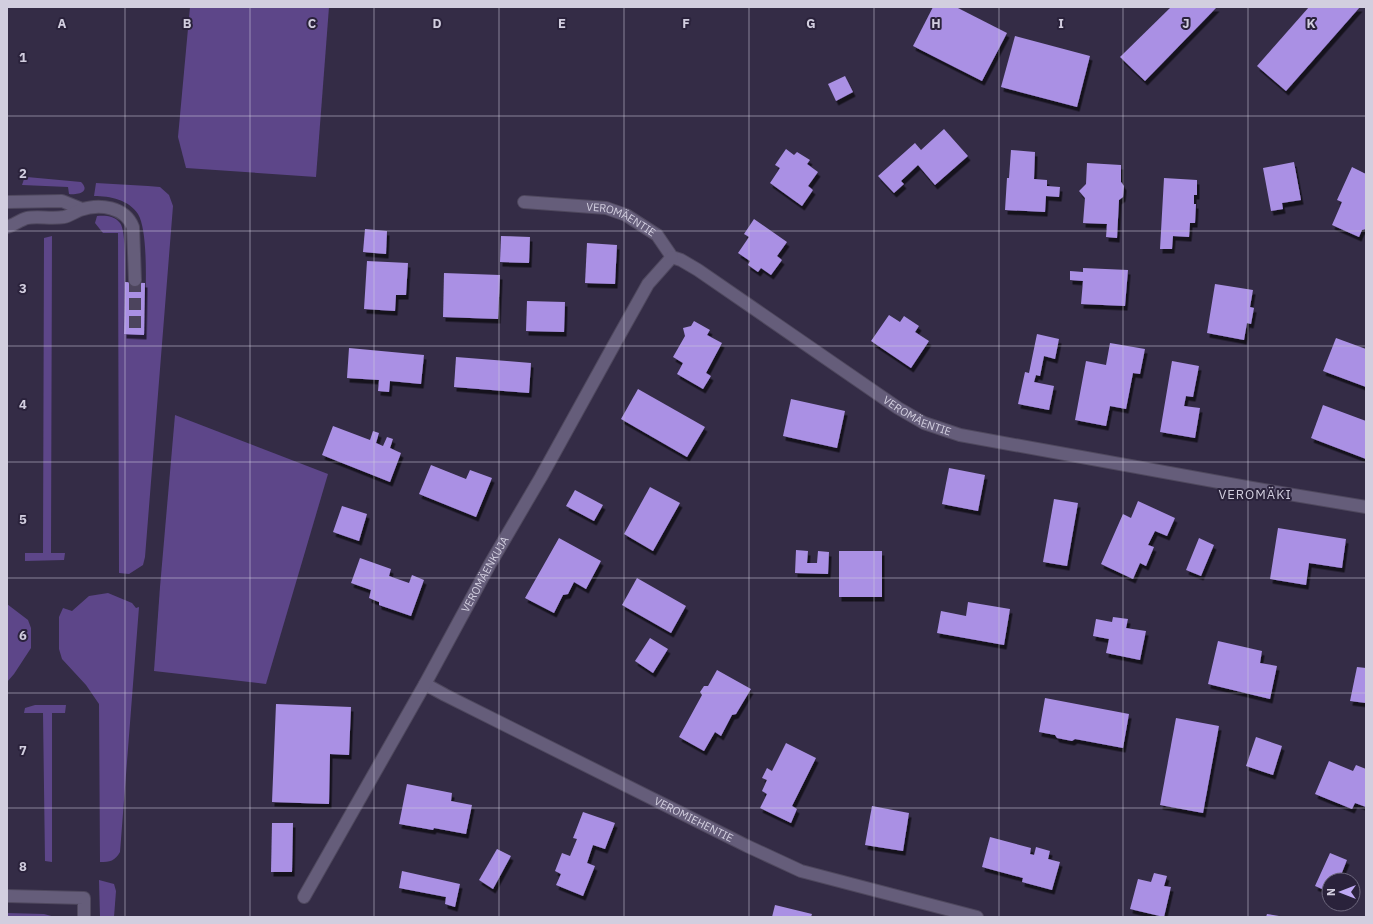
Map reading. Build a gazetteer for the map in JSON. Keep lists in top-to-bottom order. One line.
{"streets":{"street":["VEROMÄENTIE","VEROMÄENKUJA","VEROMIEHENTIE"]},"crossings":[["VEROMÄENTIE","VEROMÄENKUJA"],["VEROMÄENKUJA","VEROMIEHENTIE"]],"districts":["VEROMÄKI"],"north":"left","grid":{"columns":["A","B","C","D","E","F","G","H","I","J","K"],"rows":["1","2","3","4","5","6","7","8"]}}
